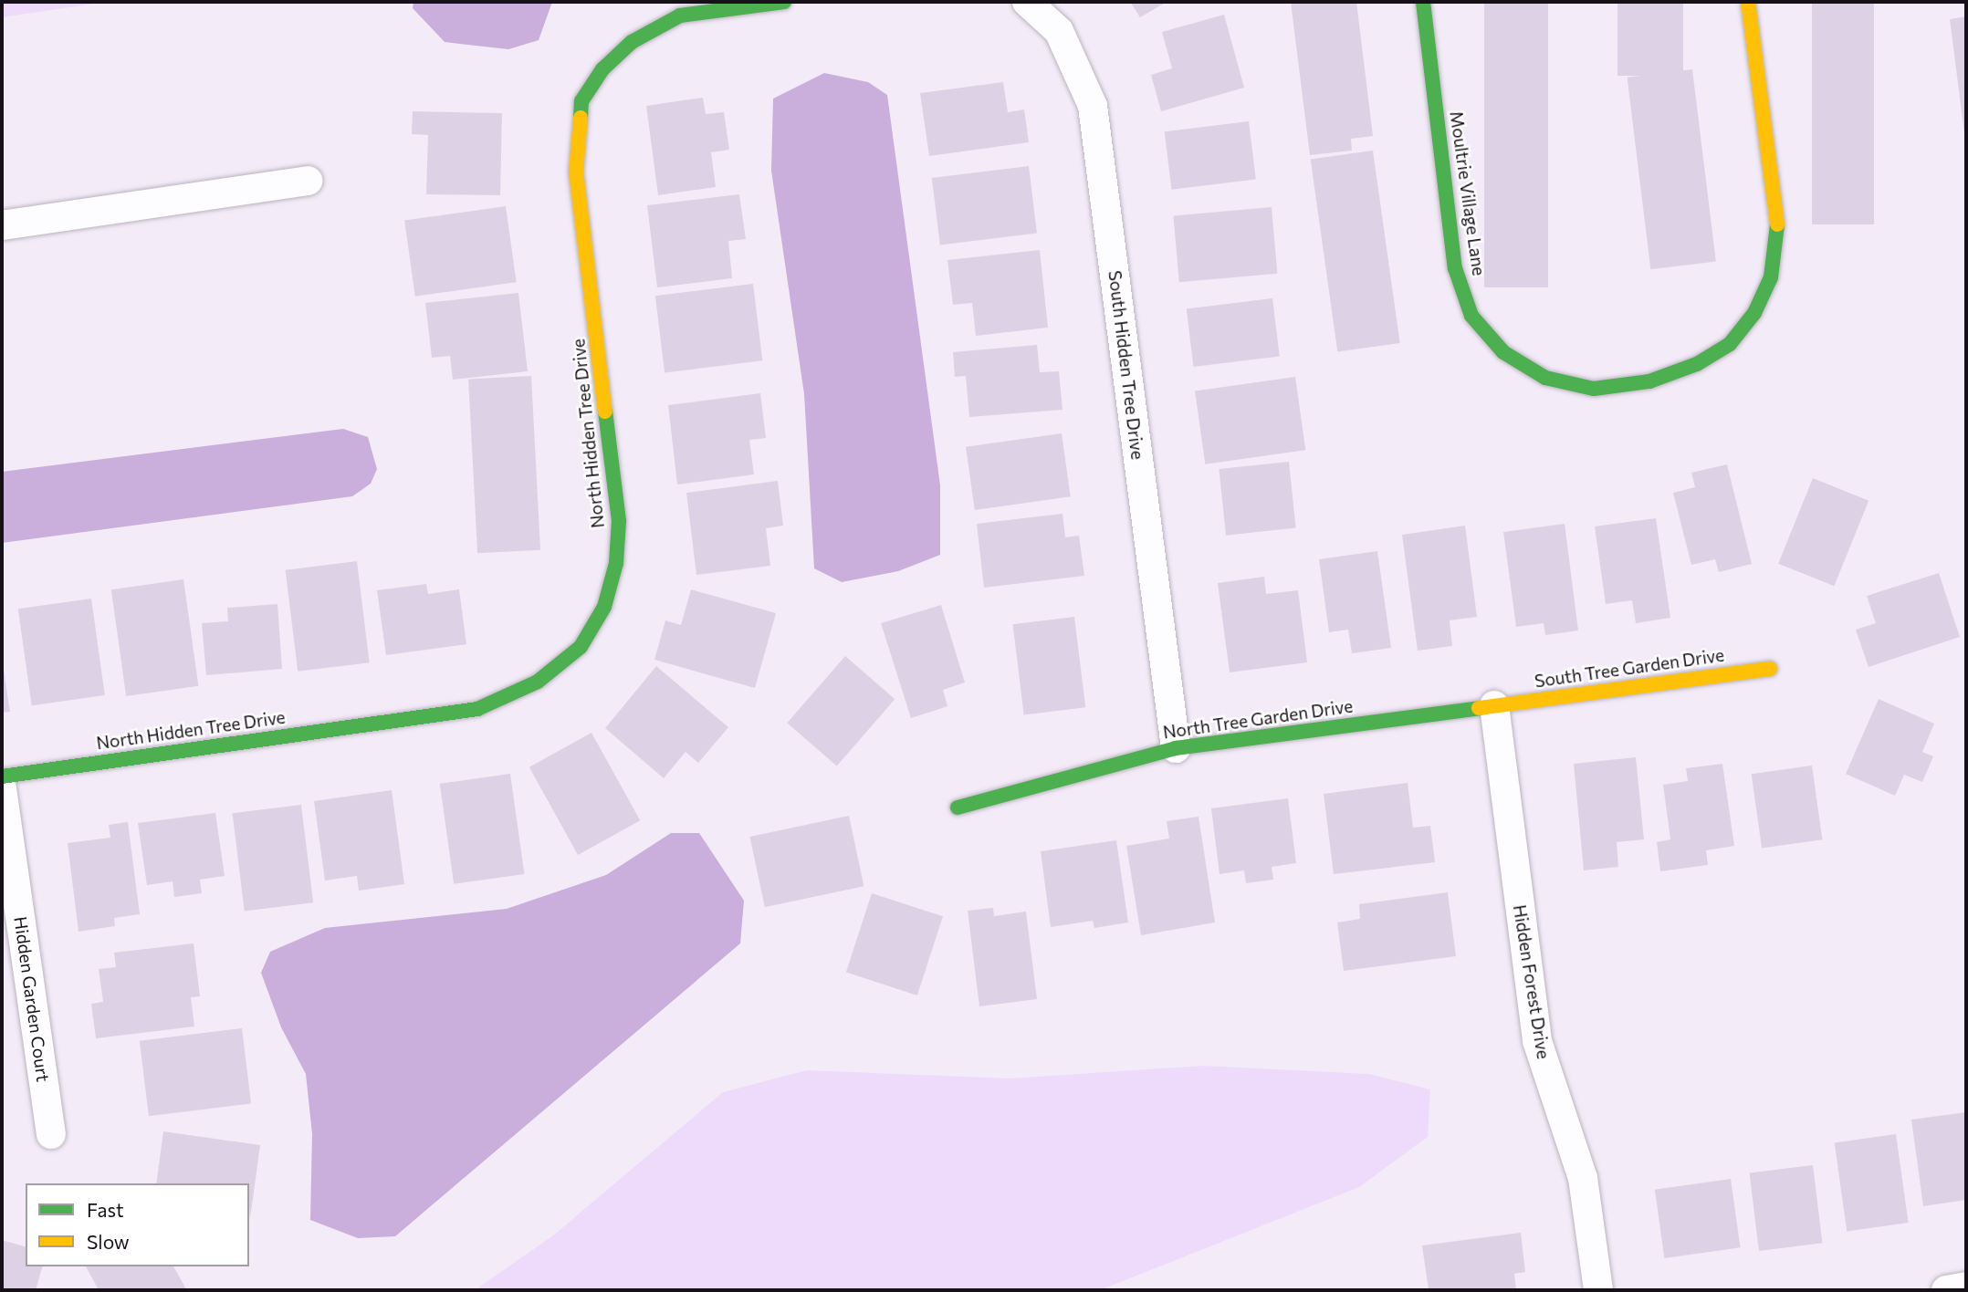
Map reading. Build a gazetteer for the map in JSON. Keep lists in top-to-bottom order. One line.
{"streets":{"street":["Moultrie Village Lane","South Hidden Tree Drive","North Hidden Tree Drive","South Tree Garden Drive","North Tree Garden Drive","Hidden Forest Drive","Hidden Garden Court"]},"crossings":[["South Hidden Tree Drive","North Tree Garden Drive"],["South Tree Garden Drive","North Tree Garden Drive"],["South Tree Garden Drive","Hidden Forest Drive"],["North Tree Garden Drive","Hidden Forest Drive"]],"legend":["Fast","Slow"]}
